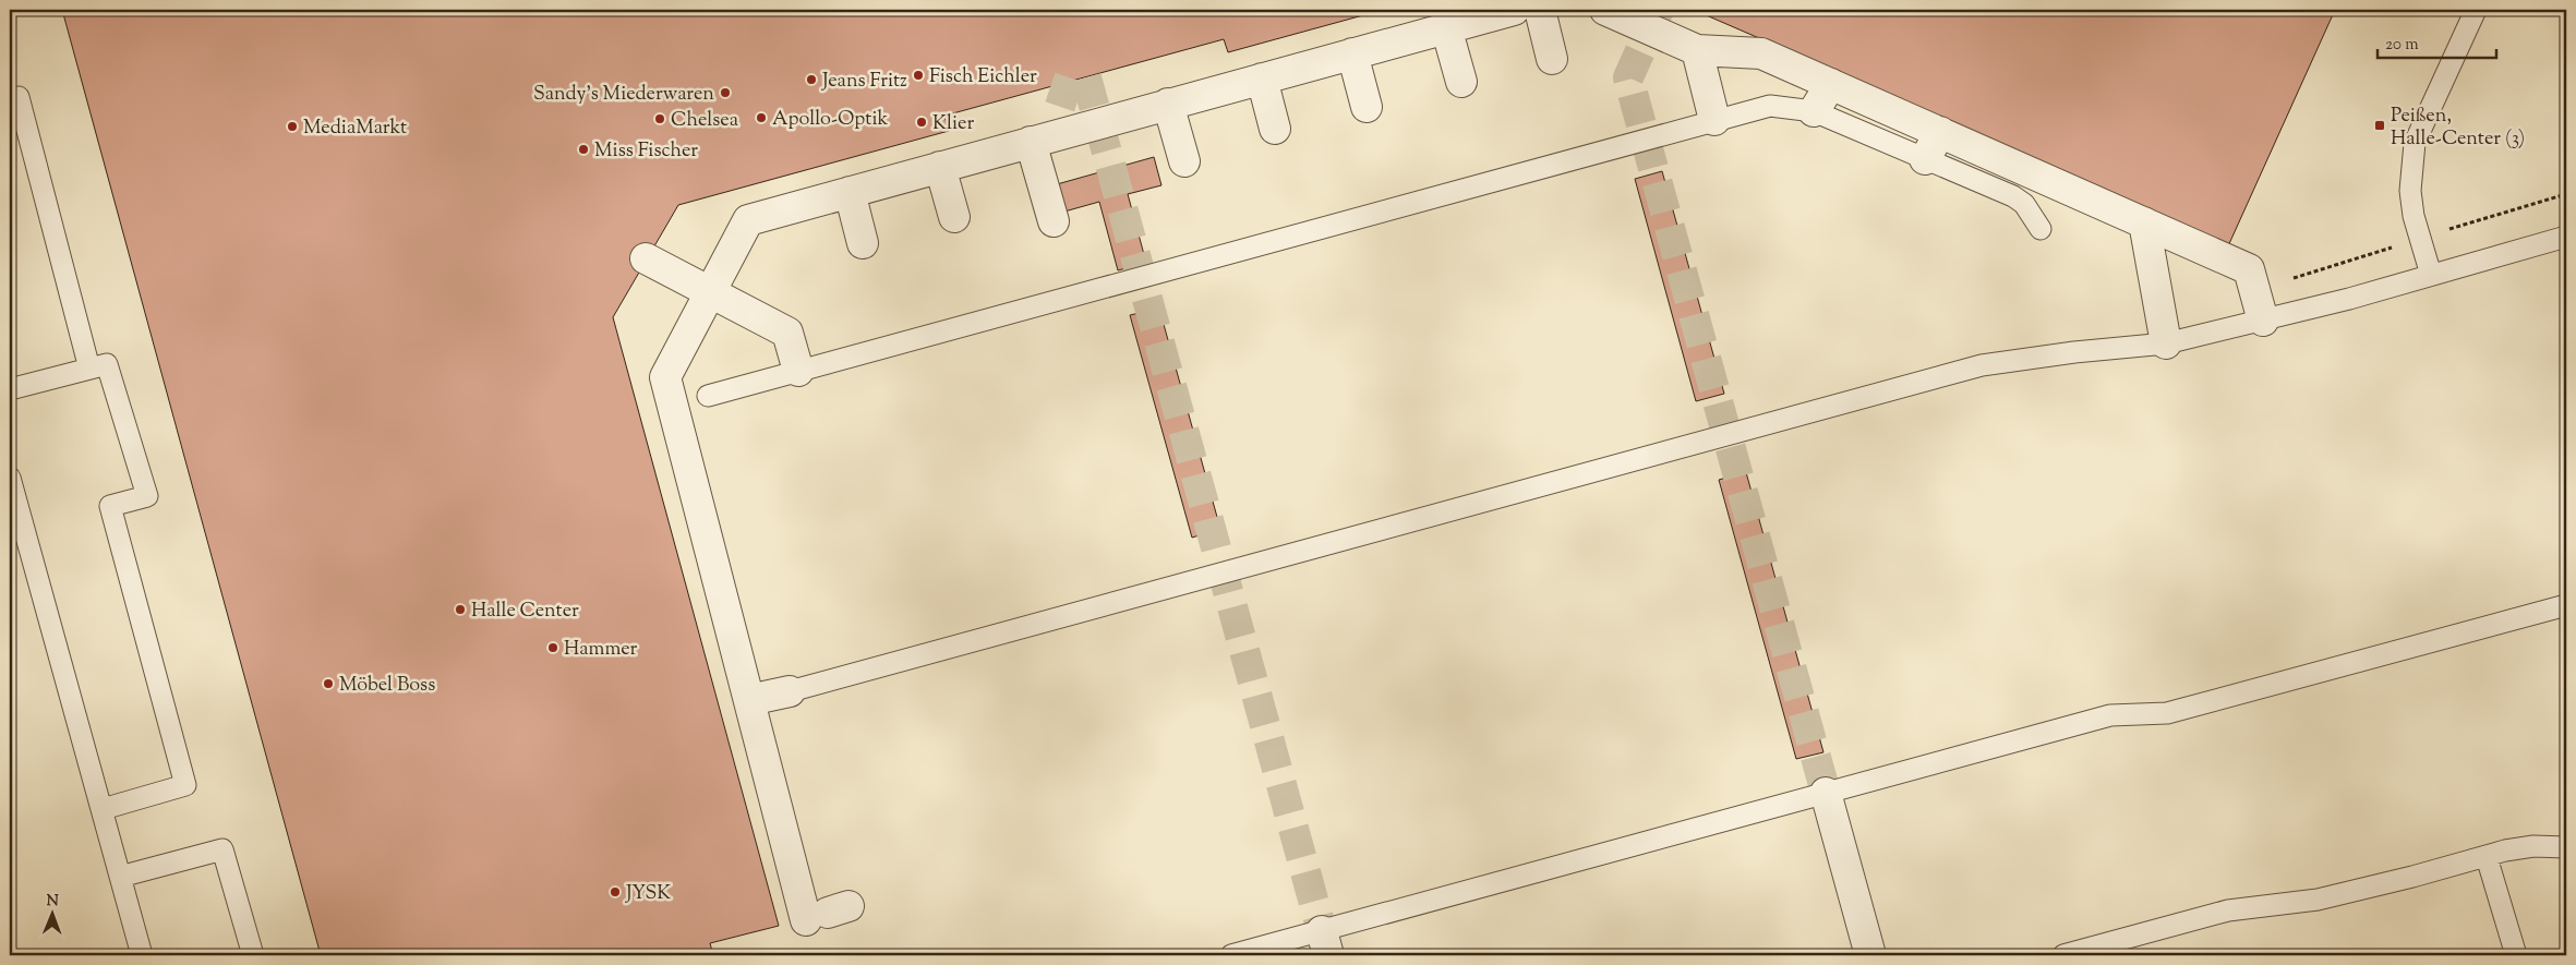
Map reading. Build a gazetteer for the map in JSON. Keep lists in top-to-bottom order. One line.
{"places":{"other":["Fisch Eichler","Jeans Fritz","Sandy's Miederwaren","Apollo-Optik","Chelsea","Klier","MediaMarkt","Miss Fischer","Halle Center","Hammer","Möbel Boss","JYSK"],"transit":["Peißen, Halle-Center (3)"]},"scale_bar":"20 m","north":"top"}
